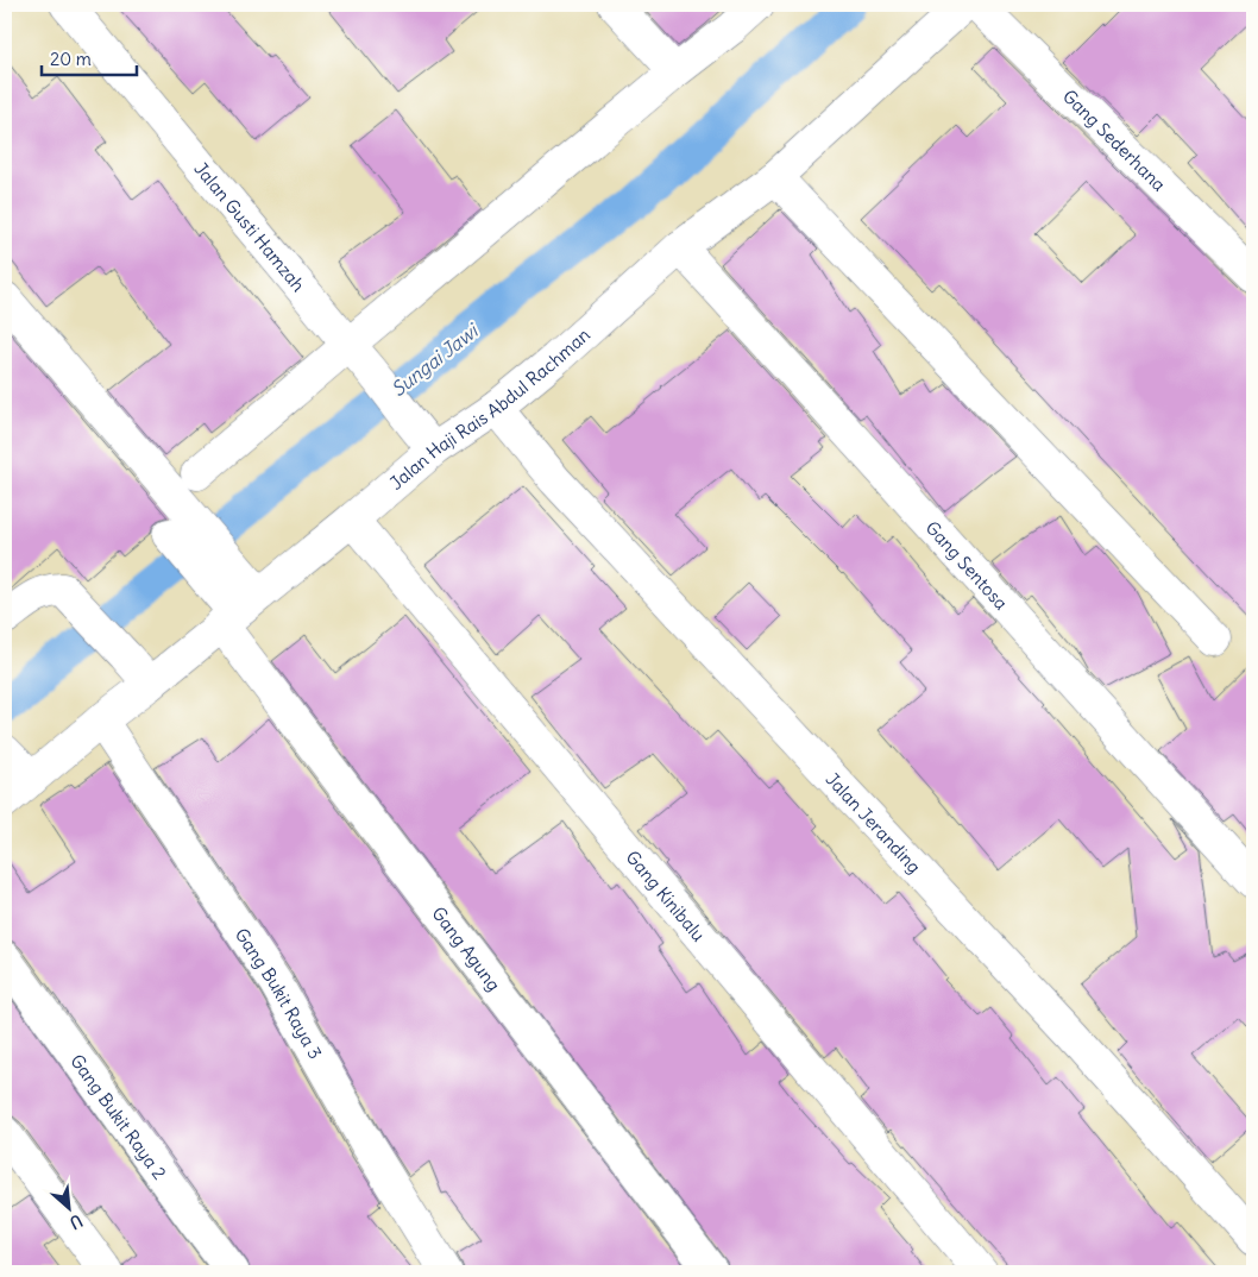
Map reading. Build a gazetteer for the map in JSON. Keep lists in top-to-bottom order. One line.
{"streets":{"street":["Gang Sederhana","Jalan Gusti Hamzah","Jalan Haji Rais Abdul Rachman","Gang Sentosa","Jalan Jeranding","Gang Kinibalu","Gang Agung","Gang Bukit Raya 3","Gang Bukit Raya 2"]},"crossings":[["Jalan Gusti Hamzah","Jalan Haji Rais Abdul Rachman"],["Jalan Haji Rais Abdul Rachman","Gang Sentosa"],["Jalan Haji Rais Abdul Rachman","Jalan Jeranding"],["Jalan Haji Rais Abdul Rachman","Gang Kinibalu"],["Jalan Haji Rais Abdul Rachman","Gang Agung"],["Jalan Haji Rais Abdul Rachman","Gang Bukit Raya 3"]],"water":["Sungai Jawi"],"scale_bar":"20 m","north":"bottom right"}
